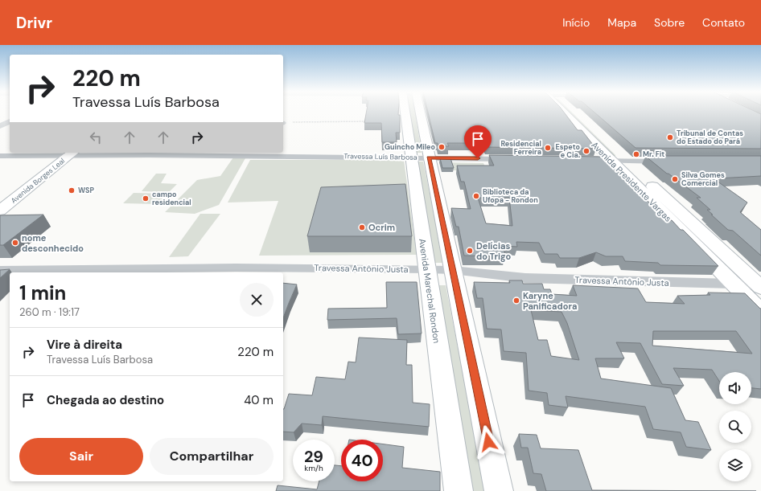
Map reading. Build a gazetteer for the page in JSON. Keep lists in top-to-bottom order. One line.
{"streets":{"street":["Travessa Luís Barbosa","Avenida Borges Leal","Avenida Presidente Vargas","Travessa Antônio Justa","Avenida Marechal Rondon"]},"crossings":[["Travessa Luís Barbosa","Avenida Borges Leal"],["Travessa Luís Barbosa","Avenida Marechal Rondon"],["Avenida Presidente Vargas","Travessa Antônio Justa"],["Travessa Antônio Justa","Avenida Marechal Rondon"]],"places":["Tribunal de Contas do Estado do Pará","Guincho Mileo","Residencial Ferreira","Espeto e Cia.","Mr. Fit","Silva Gomes Comercial","WSP","Biblioteca da Ufopa - Rondon","campo residencial","Ocrim","nome desconhecido","Delícias do Trigo","Karyne Panificadora"],"page":{"header":"Drivr","nav":["Início","Mapa","Sobre","Contato"],"turn":["220 m","Travessa Luís Barbosa"],"heading":["1 min","260 m · 19:17"],"list":[{"name":"Vire à direita","note":"Travessa Luís Barbosa","value":"220 m"},{"name":"Chegada ao destino","value":"40 m"}],"buttons":["Sair","Compartilhar"],"speed":"29 km/h","limit":"40"}}
